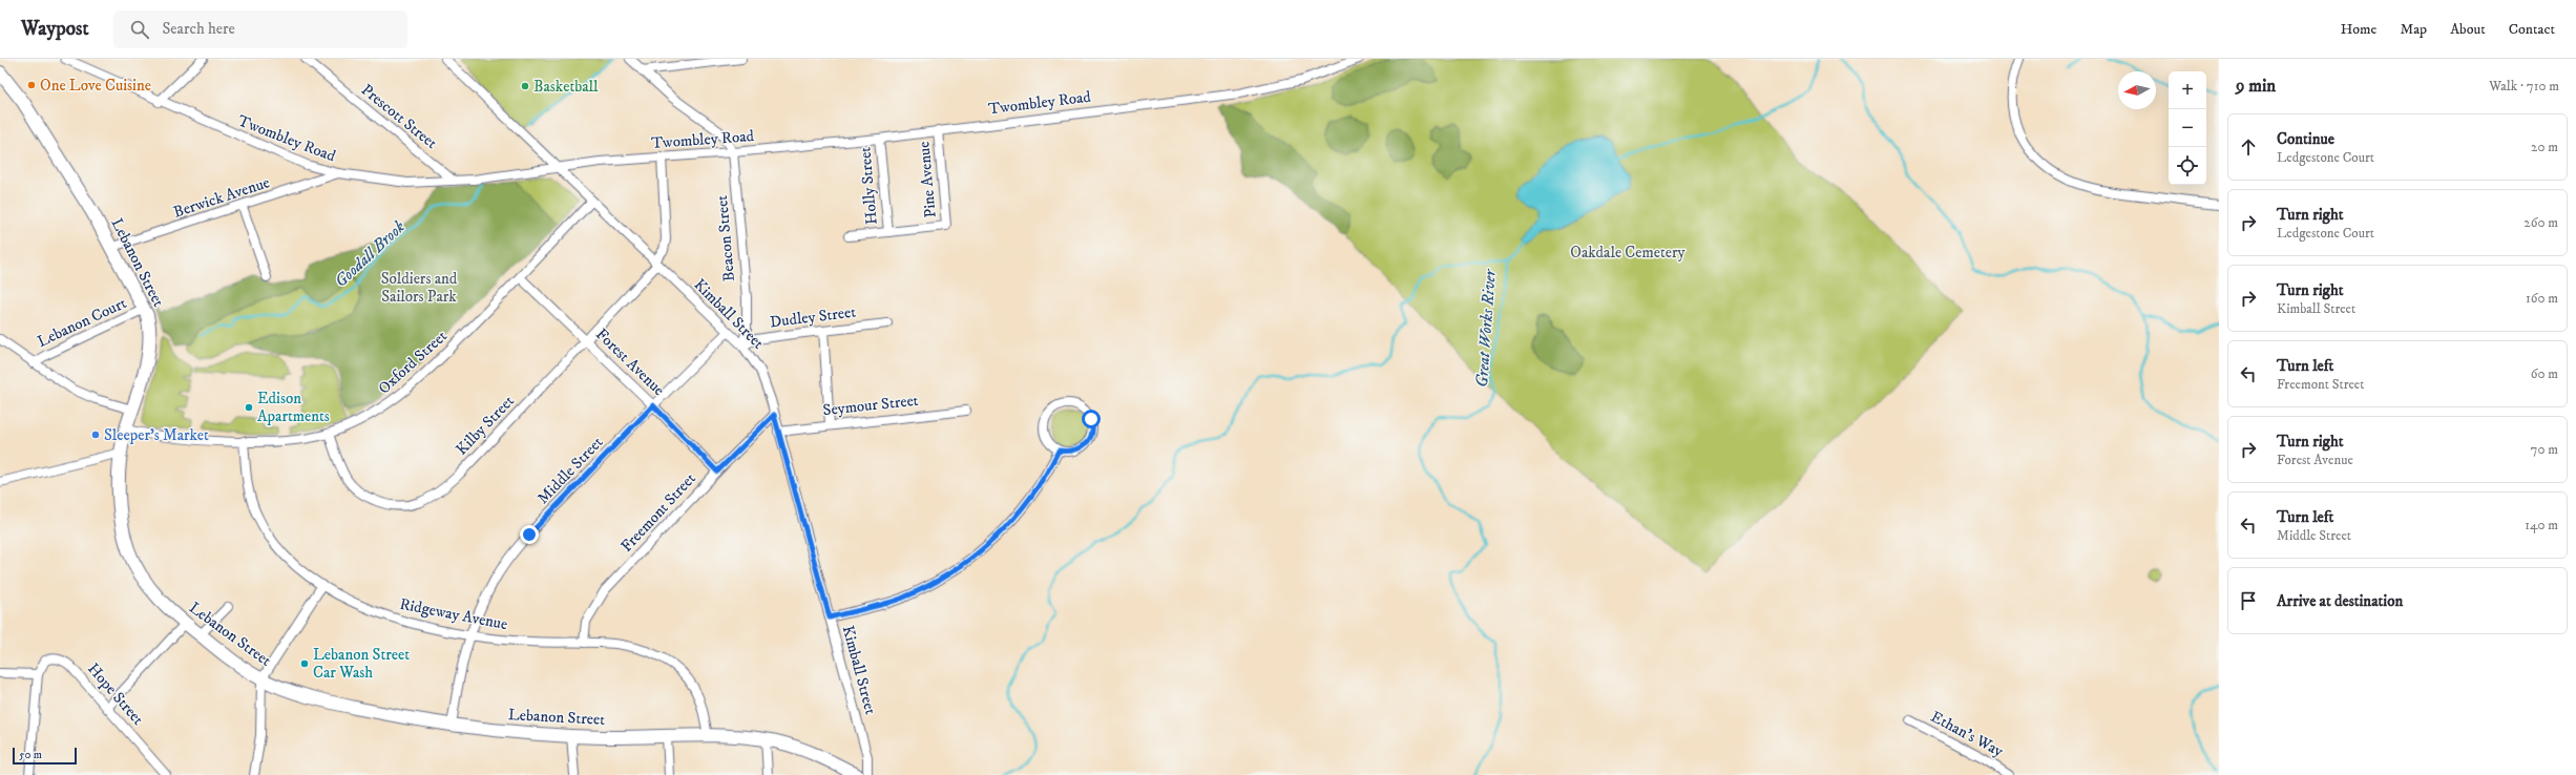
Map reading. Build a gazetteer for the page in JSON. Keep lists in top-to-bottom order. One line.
{"streets":{"highway":["Lebanon Street"],"street":["Twombley Road","Prescott Street","Pine Avenue","Holly Street","Berwick Avenue","Beacon Street","Kimball Street","Dudley Street","Lebanon Court","Oxford Street","Forest Avenue","Seymour Street","Kilby Street","Middle Street","Freemont Street","Ridgeway Avenue","Hope Street","Ethan's Way"]},"crossings":[["Twombley Road","Prescott Street"],["Twombley Road","Pine Avenue"],["Twombley Road","Holly Street"],["Twombley Road","Berwick Avenue"],["Twombley Road","Beacon Street"],["Twombley Road","Kimball Street"],["Twombley Road","Kilby Street"],["Pine Avenue","Holly Street"],["Berwick Avenue","Lebanon Street"],["Beacon Street","Kimball Street"],["Beacon Street","Dudley Street"],["Lebanon Street","Lebanon Court"],["Lebanon Street","Oxford Street"],["Lebanon Street","Middle Street"],["Lebanon Street","Ridgeway Avenue"],["Kimball Street","Dudley Street"],["Kimball Street","Oxford Street"],["Kimball Street","Seymour Street"],["Kimball Street","Kilby Street"],["Kimball Street","Middle Street"],["Kimball Street","Freemont Street"],["Oxford Street","Forest Avenue"],["Oxford Street","Kilby Street"],["Oxford Street","Ridgeway Avenue"],["Forest Avenue","Kilby Street"],["Forest Avenue","Middle Street"],["Forest Avenue","Freemont Street"],["Middle Street","Ridgeway Avenue"],["Freemont Street","Ridgeway Avenue"]],"water":["Goodall Brook","Great Works River"],"parks":["Oakdale Cemetery","Soldiers and Sailors Park"],"places":["One Love Cuisine","Basketball","Edison Apartments","Sleeper's Market","Lebanon Street Car Wash"],"scale_bar":"50 m","north":"left","page":{"header":"Waypost","search":"Search here","nav":["Home","Map","About","Contact"],"heading":["9 min","Walk · 710 m"],"map_buttons":["+","−"],"list":[["Continue","Ledgestone Court","20 m"],["Turn right","Ledgestone Court","260 m"],["Turn right","Kimball Street","160 m"],["Turn left","Freemont Street","60 m"],["Turn right","Forest Avenue","70 m"],["Turn left","Middle Street","140 m"],"Arrive at destination"],"scale":"50 m"}}
